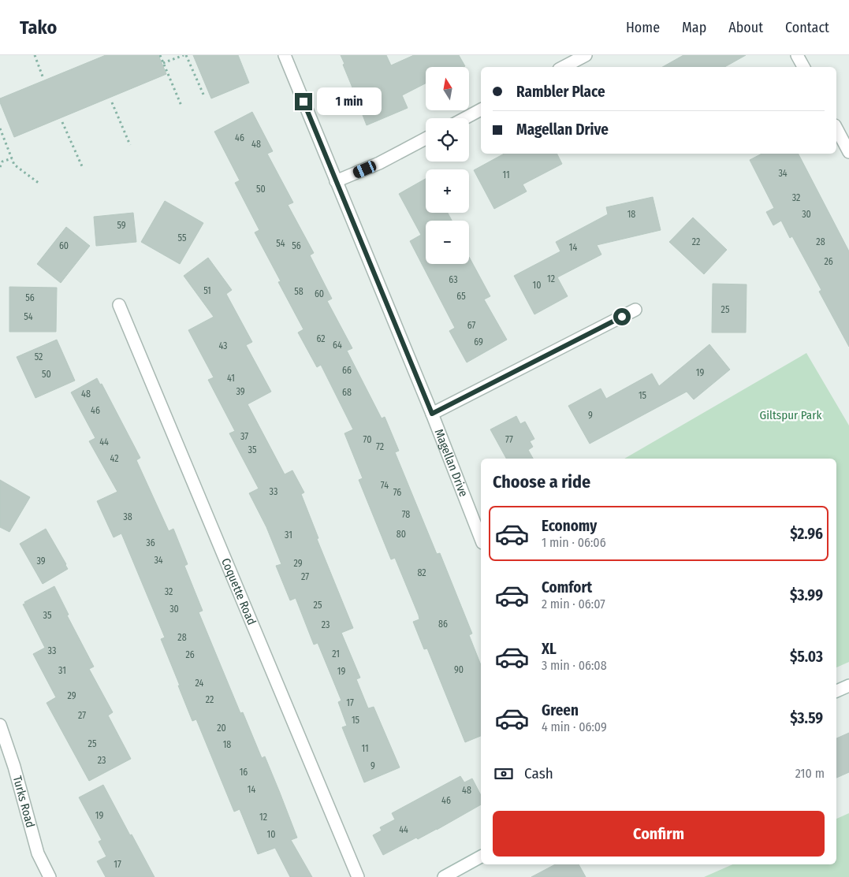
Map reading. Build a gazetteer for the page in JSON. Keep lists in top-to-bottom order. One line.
{"streets":{"street":["Magellan Drive","Coquette Road","Turks Road"]},"parks":["Giltspur Park"],"house_numbers":["46","48","34","11","50","32","18","30","59","55","22","28","54","60","56","14","26","12","63","10","51","58","60","65","56","25","54","67","62","69","64","43","52","66","19","50","41","39","68","48","15","46","9","37","70","77","44","72","35","42","74","33","76","78","38","80","31","36","34","39","29","82","27","32","25","30","35","86","23","28","33","21","26","90","31","19","24","29","22","17","27","15","20","25","18","11","23","9","16","14","48","46","19","12","44","10","17"],"north":"top","page":{"header":"Tako","nav":["Home","Map","About","Contact"],"map_buttons":["+","−"],"banner":["Rambler Place","Magellan Drive"],"bubble":"1 min","heading":"Choose a ride","list":[{"name":"Economy","note":"1 min · 06:06","value":"$2.96"},{"name":"Comfort","note":"2 min · 06:07","value":"$3.99"},{"name":"XL","note":"3 min · 06:08","value":"$5.03"},{"name":"Green","note":"4 min · 06:09","value":"$3.59"}],"pay":["Cash","210 m"],"buttons":"Confirm"}}
